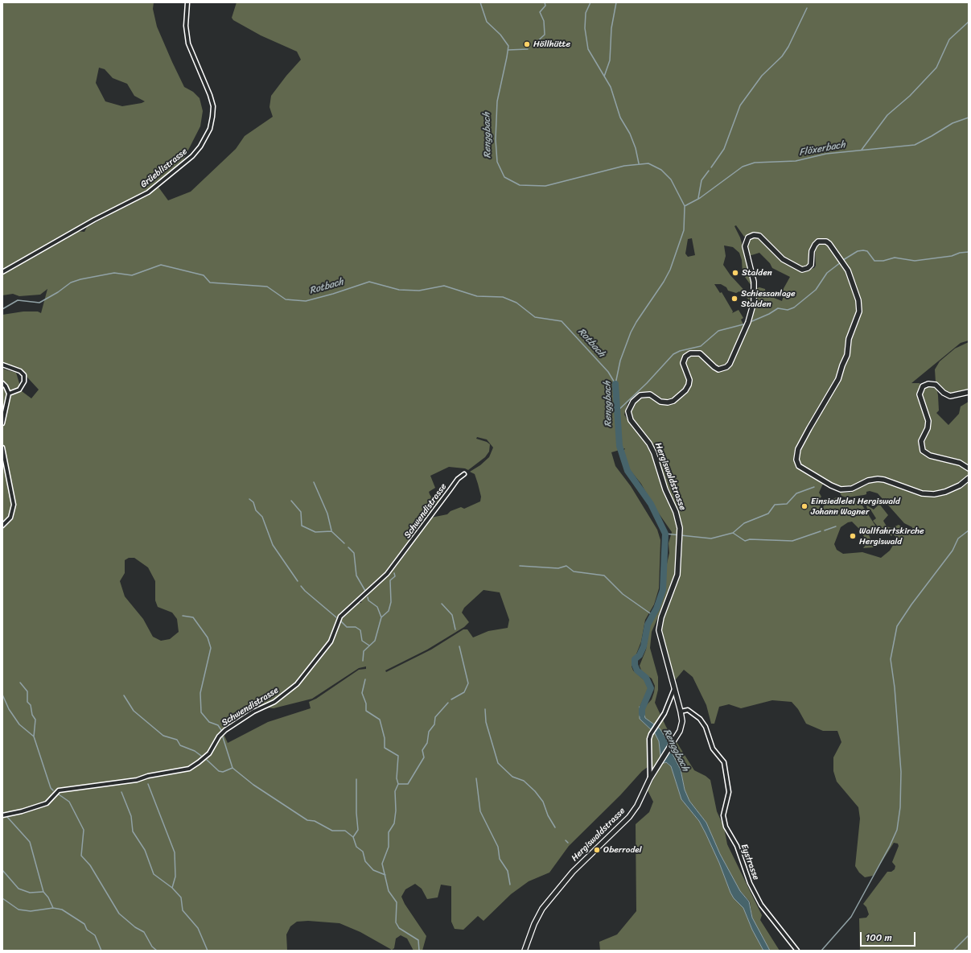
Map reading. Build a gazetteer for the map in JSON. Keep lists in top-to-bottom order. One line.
{"streets":{"street":["Grüeblistrasse","Hergiswaldstrasse","Schwendistrasse","Eystrasse"]},"crossings":[["Hergiswaldstrasse","Eystrasse"]],"water":["Renggbach","Flöxerbach","Rotbach"],"places":["Höllhütte","Stalden","Schiessanlage Stalden","Einsiedlelei Hergiswald Johann Wagner","Wallfahrtskirche Hergiswald","Oberrodel"],"scale_bar":"100 m"}
